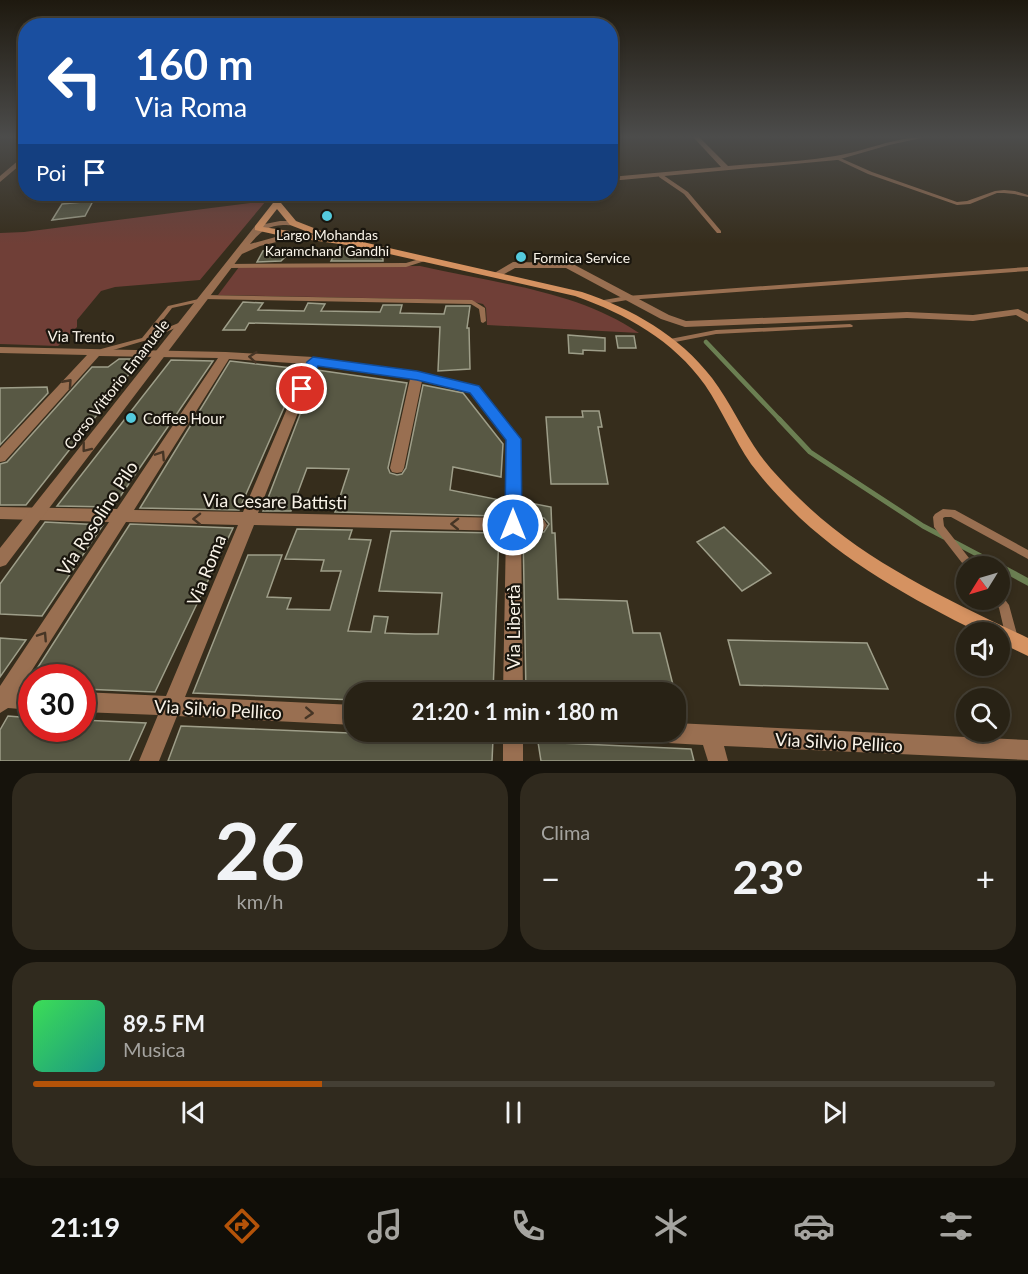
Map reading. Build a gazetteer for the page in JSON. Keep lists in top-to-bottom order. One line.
{"streets":{"street":["Via Trento","Corso Vittorio Emanuele","Via Cesare Battisti","Via Rosolino Pilo","Via Roma","Via Libertà","Via Silvio Pellico"]},"crossings":[["Via Trento","Corso Vittorio Emanuele"],["Via Trento","Via Rosolino Pilo"],["Via Trento","Via Roma"],["Via Trento","Via Libertà"],["Corso Vittorio Emanuele","Via Cesare Battisti"],["Via Cesare Battisti","Via Rosolino Pilo"],["Via Cesare Battisti","Via Roma"],["Via Cesare Battisti","Via Libertà"],["Via Roma","Via Silvio Pellico"]],"one_way":["Via Cesare Battisti","Via Rosolino Pilo"],"places":["Largo Mohandas Karamchand Gandhi","Formica Service","Coffee Hour"],"north":"bottom left","page":{"turn":["160 m","Via Roma"],"then":"Poi","limit":"30","trip":"21:20 · 1 min · 180 m","tile":[["26","km/h"],"Clima"],"heat":["−","23°","+"],"song":["89.5 FM","Musica"],"tabs":"21:19"}}
